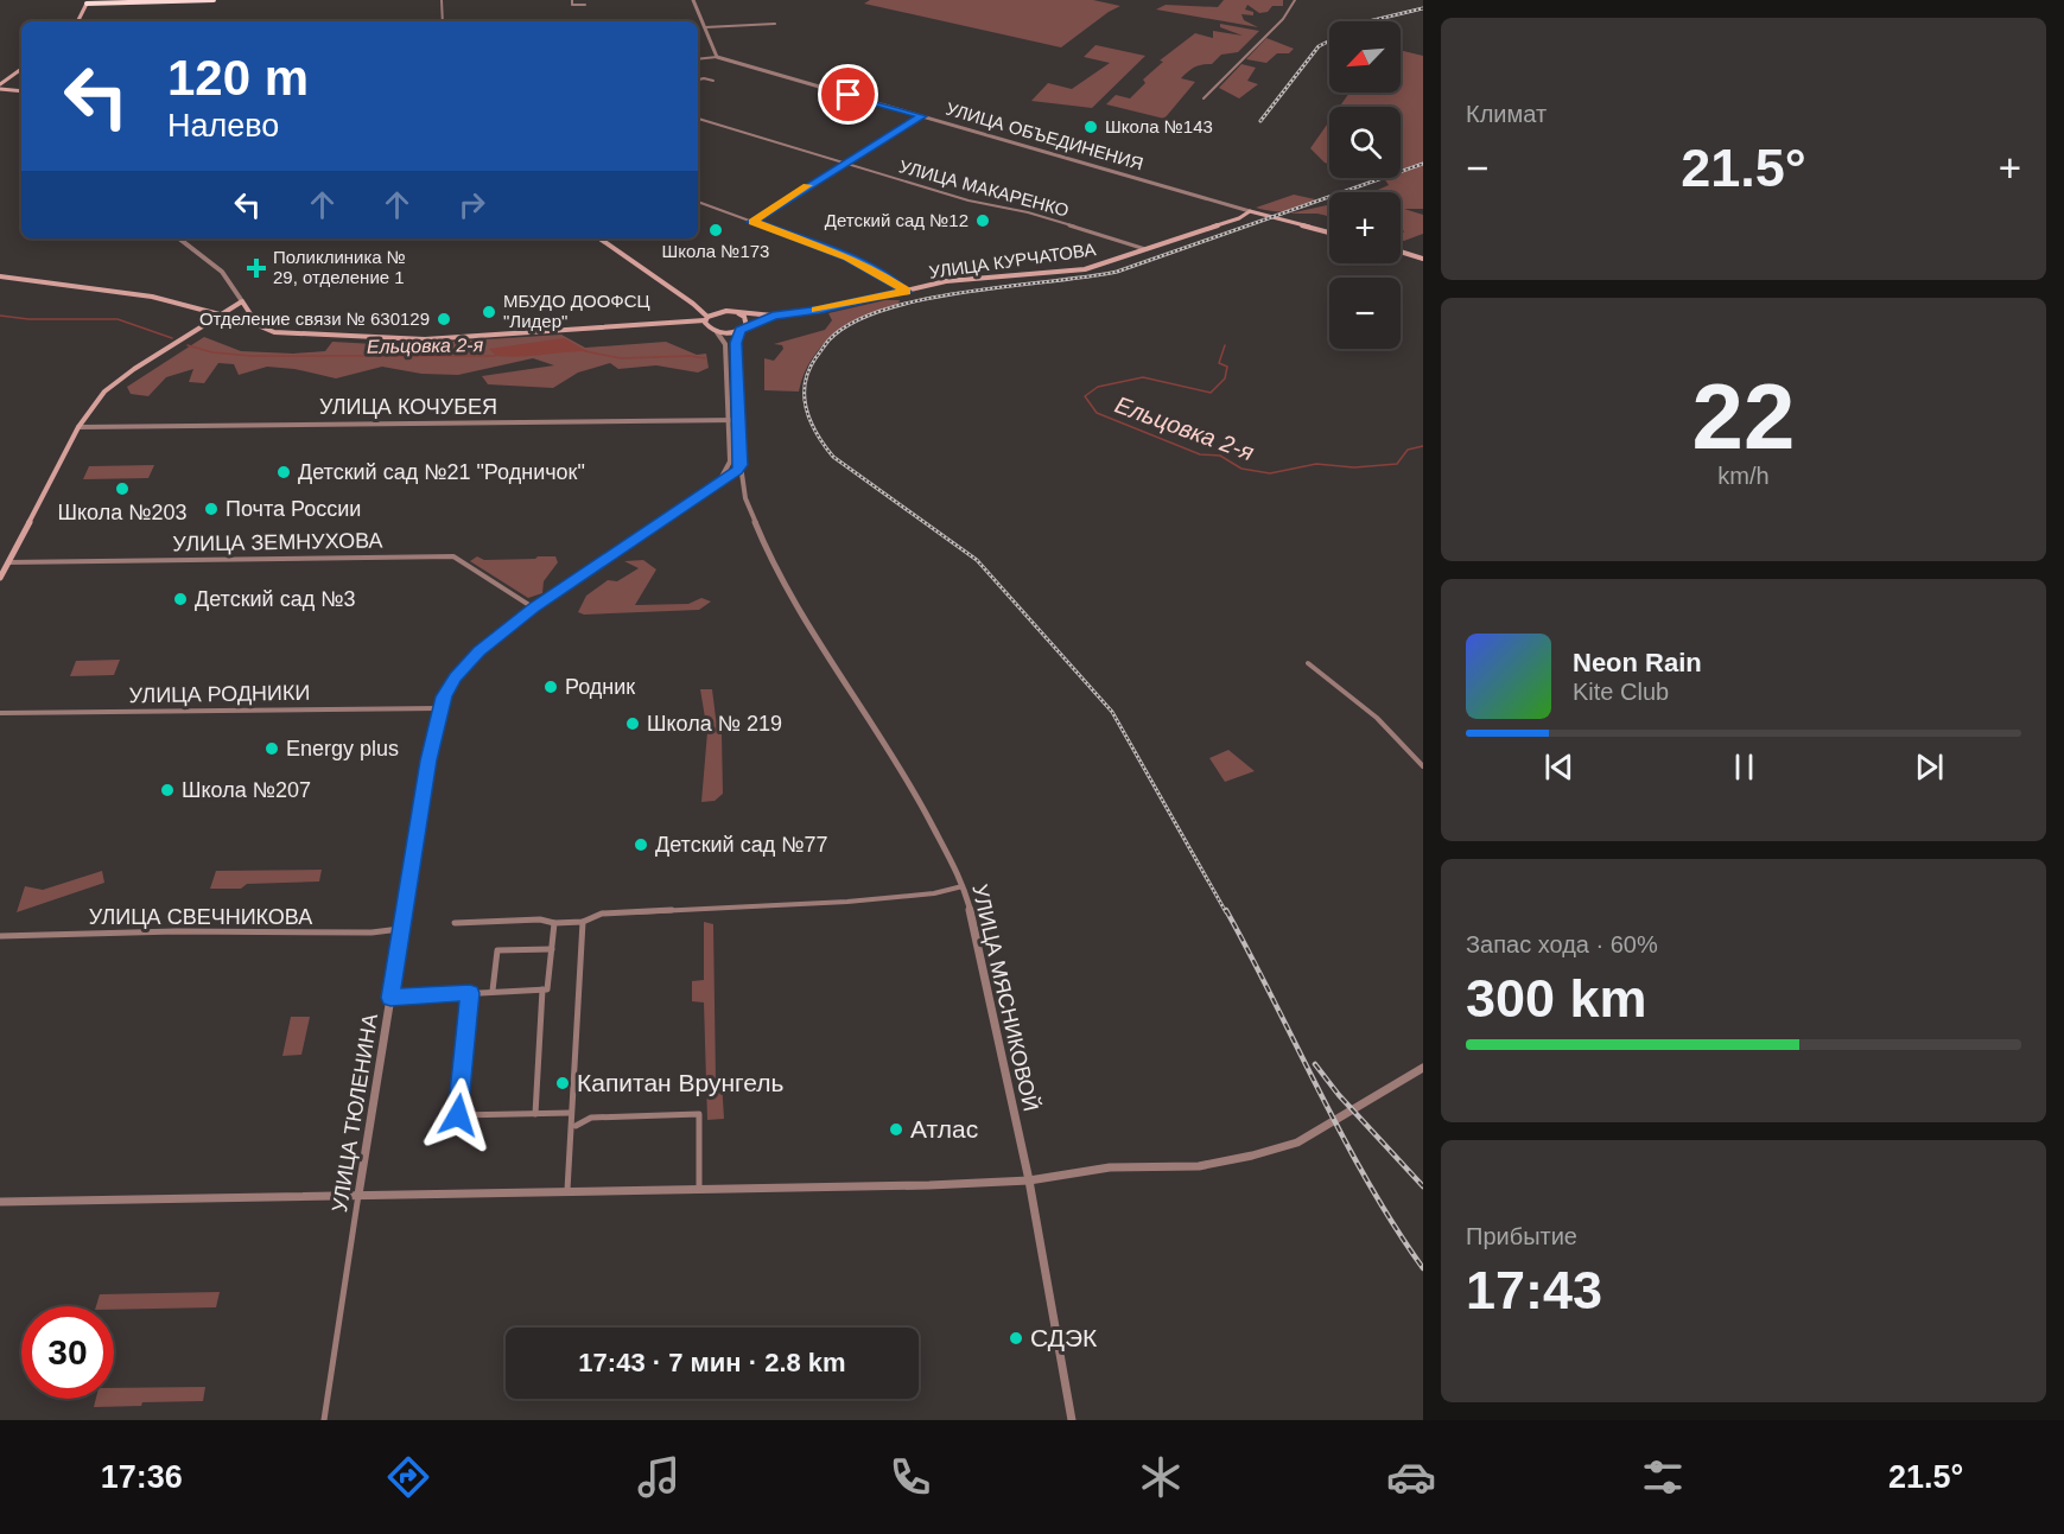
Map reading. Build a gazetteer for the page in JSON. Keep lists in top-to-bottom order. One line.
{"streets":{"main road":["УЛИЦА ОБЪЕДИНЕНИЯ","УЛИЦА КУРЧАТОВА"],"street":["УЛИЦА МАКАРЕНКО","УЛИЦА КОЧУБЕЯ","УЛИЦА ЗЕМНУХОВА","УЛИЦА РОДНИКИ","УЛИЦА СВЕЧНИКОВА","УЛИЦА МЯСНИКОВОЙ","УЛИЦА ТЮЛЕНИНА"]},"crossings":[["УЛИЦА ОБЪЕДИНЕНИЯ","УЛИЦА КУРЧАТОВА"],["УЛИЦА МАКАРЕНКО","УЛИЦА КУРЧАТОВА"],["УЛИЦА КУРЧАТОВА","УЛИЦА МЯСНИКОВОЙ"],["УЛИЦА КОЧУБЕЯ","УЛИЦА МЯСНИКОВОЙ"],["УЛИЦА ЗЕМНУХОВА","УЛИЦА ТЮЛЕНИНА"],["УЛИЦА РОДНИКИ","УЛИЦА ТЮЛЕНИНА"],["УЛИЦА СВЕЧНИКОВА","УЛИЦА ТЮЛЕНИНА"]],"water":["Ельцовка 2-я"],"places":{"other":["Школа №143","Детский сад №12","Школа №173","МБУДО ДООФСЦ \"Лидер\"","Отделение связи № 630129","Детский сад №21 \"Родничок\"","Школа №203","Почта России","Детский сад №3","Родник","Школа № 219","Energy plus","Школа №207","Детский сад №77","Капитан Врунгель","Атлас","СДЭК"],"health":["Поликлиника № 29, отделение 1"]},"north":"bottom left","page":{"tile":["Климат",["22","km/h"],["Запас хода · 60%","300 km"],["Прибытие","17:43"]],"map_buttons":["+","−"],"turn":["120 m","Налево"],"heat":["−","21.5°","+"],"song":["Neon Rain","Kite Club"],"limit":"30","trip":"17:43 · 7 мин · 2.8 km","tabs":["17:36","21.5°"]}}
